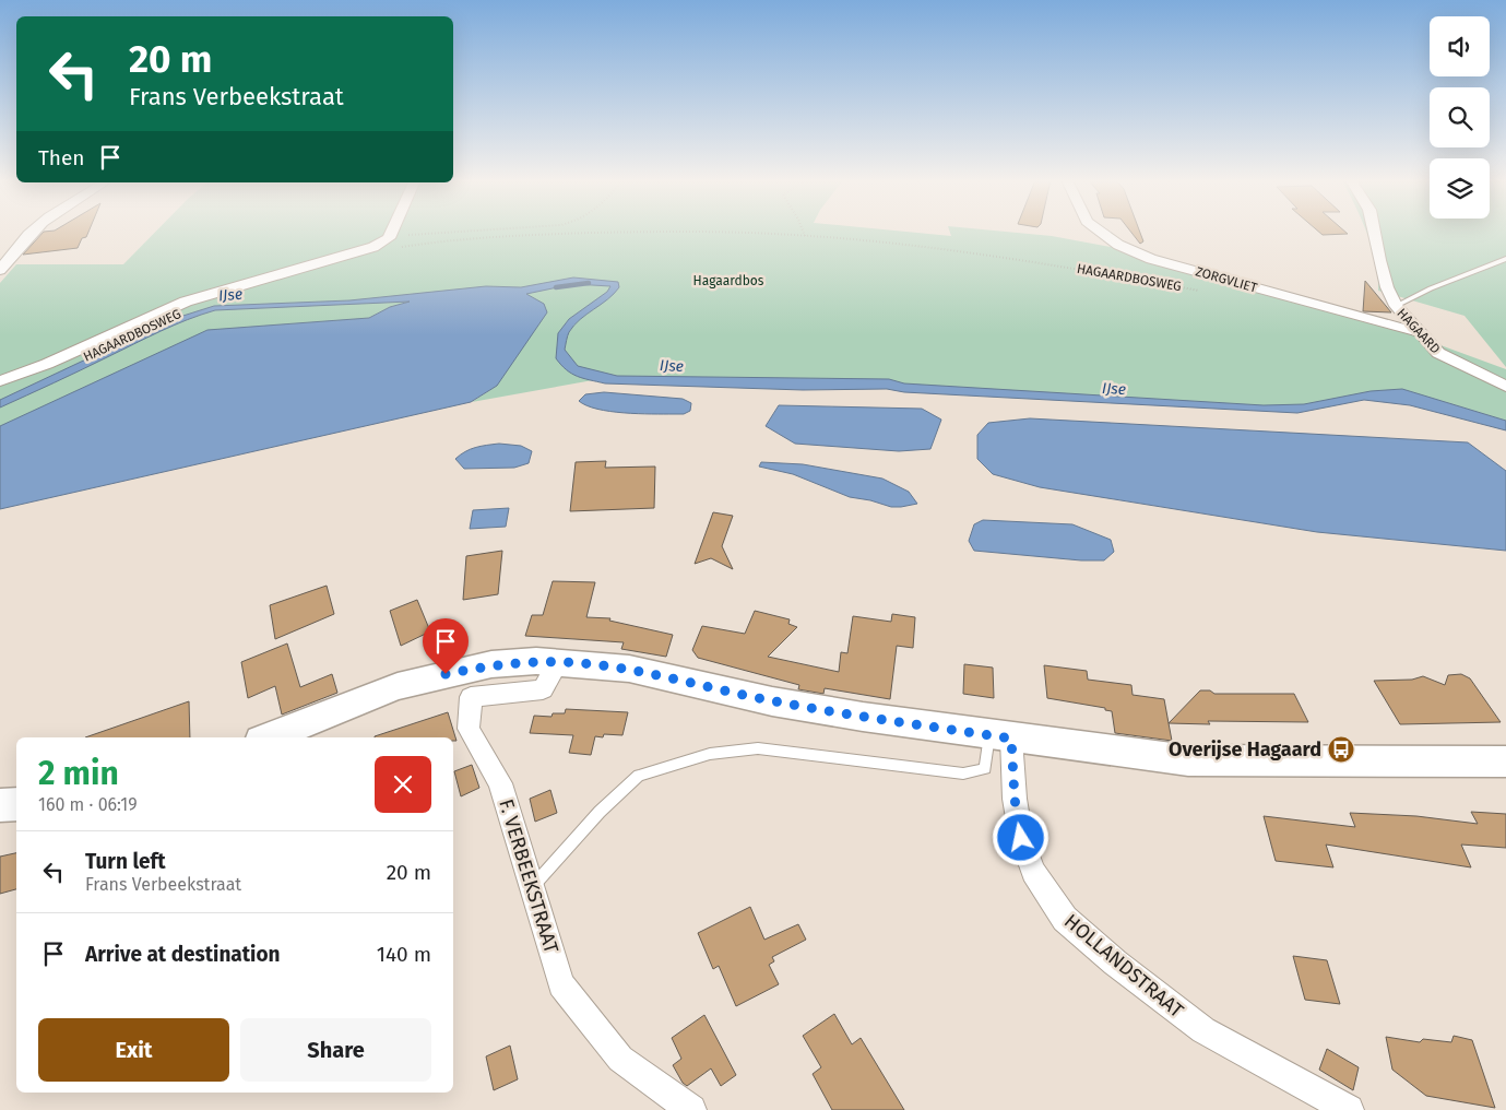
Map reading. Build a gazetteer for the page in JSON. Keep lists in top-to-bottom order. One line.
{"streets":{"street":["HAGAARDBOSWEG","ZORGVLIET","HAGAARD","F. VERBEEKSTRAAT","HOLLANDSTRAAT"]},"crossings":[["ZORGVLIET","HAGAARD"]],"water":["IJse"],"parks":["Hagaardbos"],"places":{"bus stop":["Overijse Hagaard"]},"page":{"turn":["20 m","Frans Verbeekstraat"],"then":"Then","heading":["2 min","160 m · 06:19"],"list":[{"name":"Turn left","note":"Frans Verbeekstraat","value":"20 m"},{"name":"Arrive at destination","value":"140 m"}],"buttons":["Exit","Share"]}}
